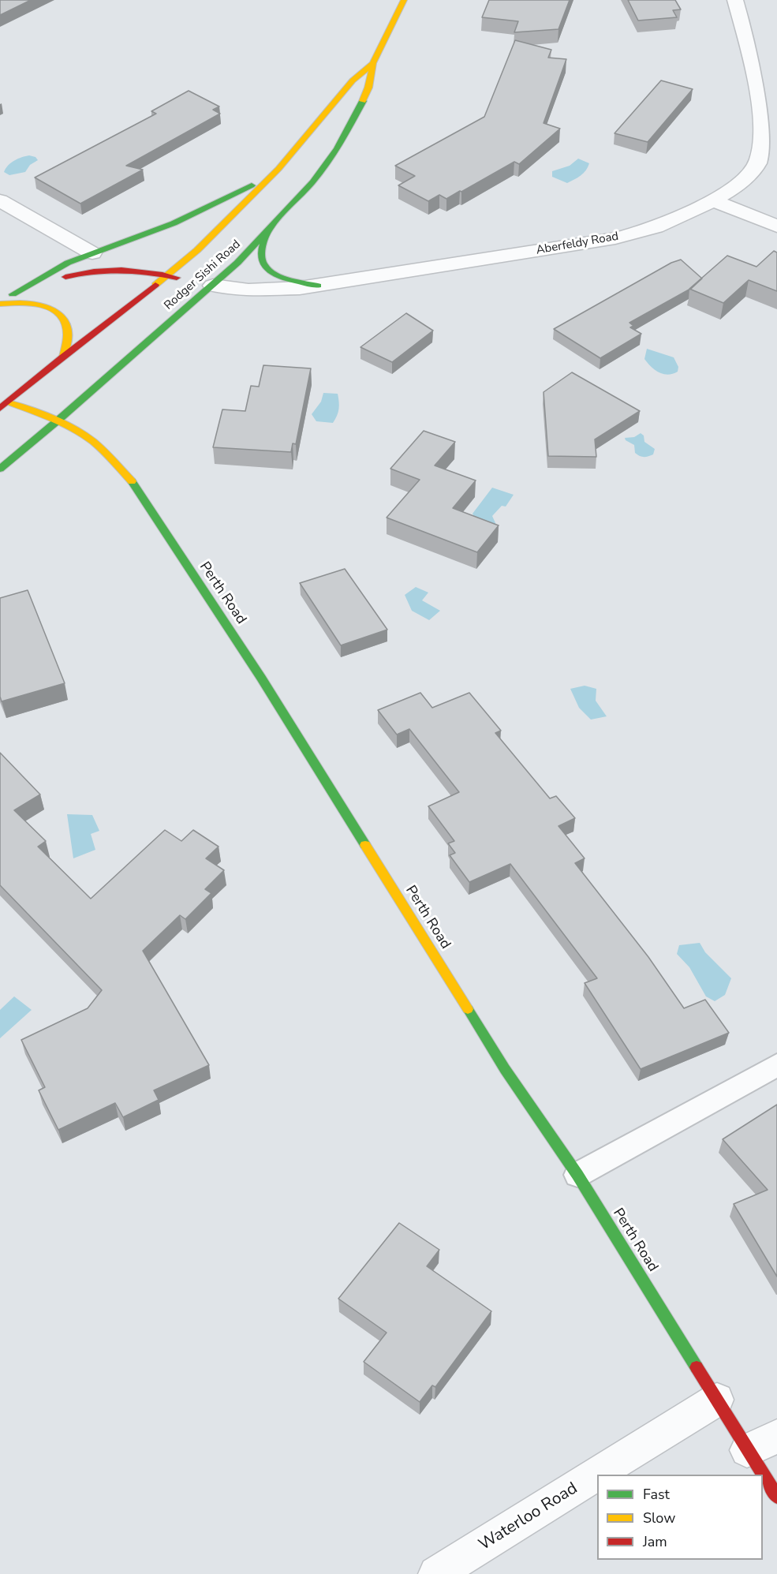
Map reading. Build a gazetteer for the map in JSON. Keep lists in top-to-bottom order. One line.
{"streets":{"main road":["Rodger Sishi Road","Perth Road"],"street":["Aberfeldy Road","Waterloo Road"]},"crossings":[["Aberfeldy Road","Rodger Sishi Road"],["Rodger Sishi Road","Perth Road"],["Perth Road","Waterloo Road"]],"legend":["Fast","Slow","Jam"]}
